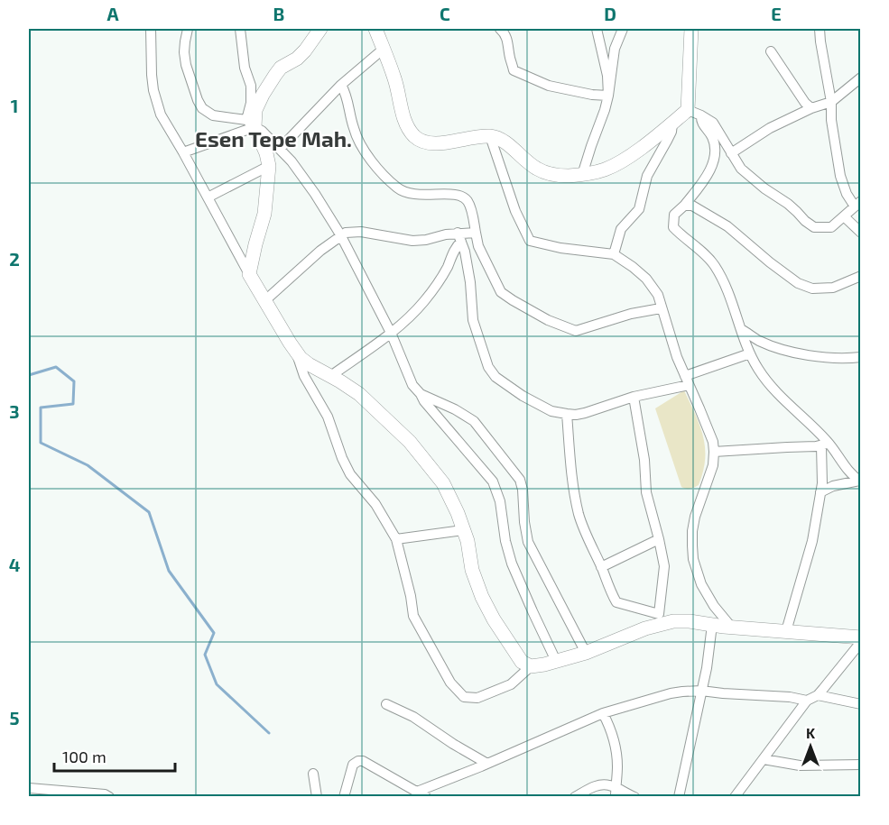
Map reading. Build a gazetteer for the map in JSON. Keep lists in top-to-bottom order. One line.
{"districts":["Esen Tepe Mah."],"scale_bar":"100 m","north":"top","grid":{"columns":["A","B","C","D","E"],"rows":["1","2","3","4","5"]}}
